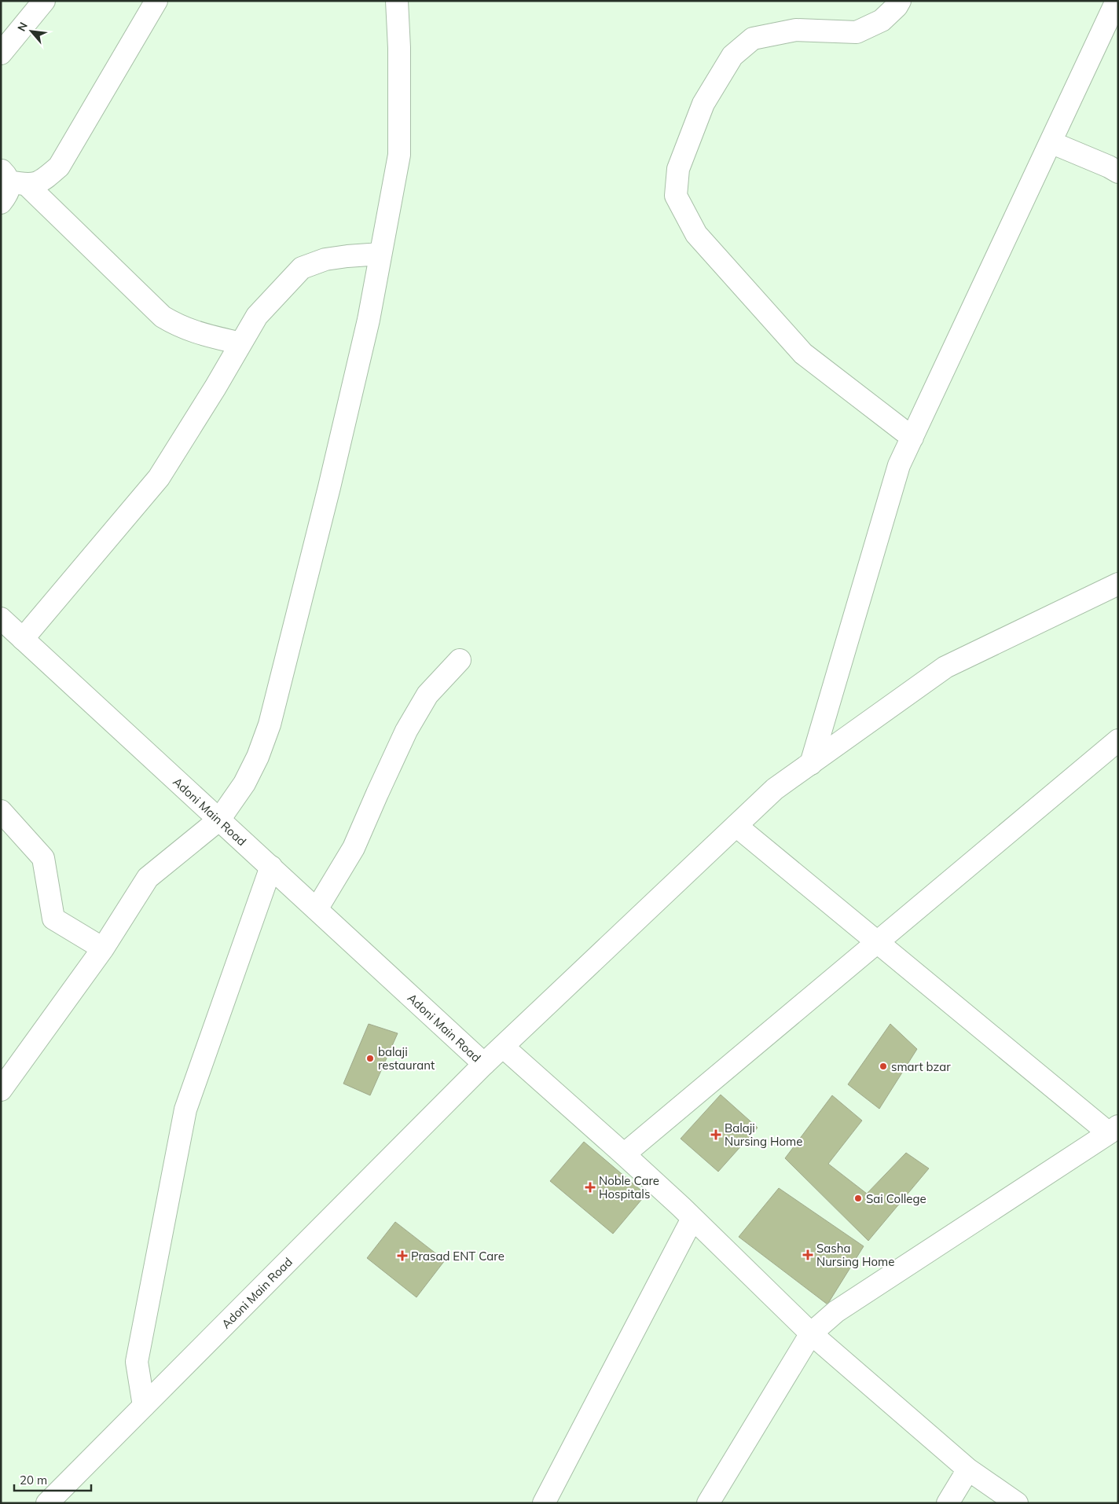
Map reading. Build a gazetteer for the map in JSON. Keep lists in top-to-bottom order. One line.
{"streets":{"street":["Adoni Main Road"]},"places":{"other":["balaji restaurant","smart bzar","Sai College"],"health":["Balaji Nursing Home","Noble Care Hospitals","Sasha Nursing Home","Prasad ENT Care"]},"scale_bar":"20 m","north":"top left"}
